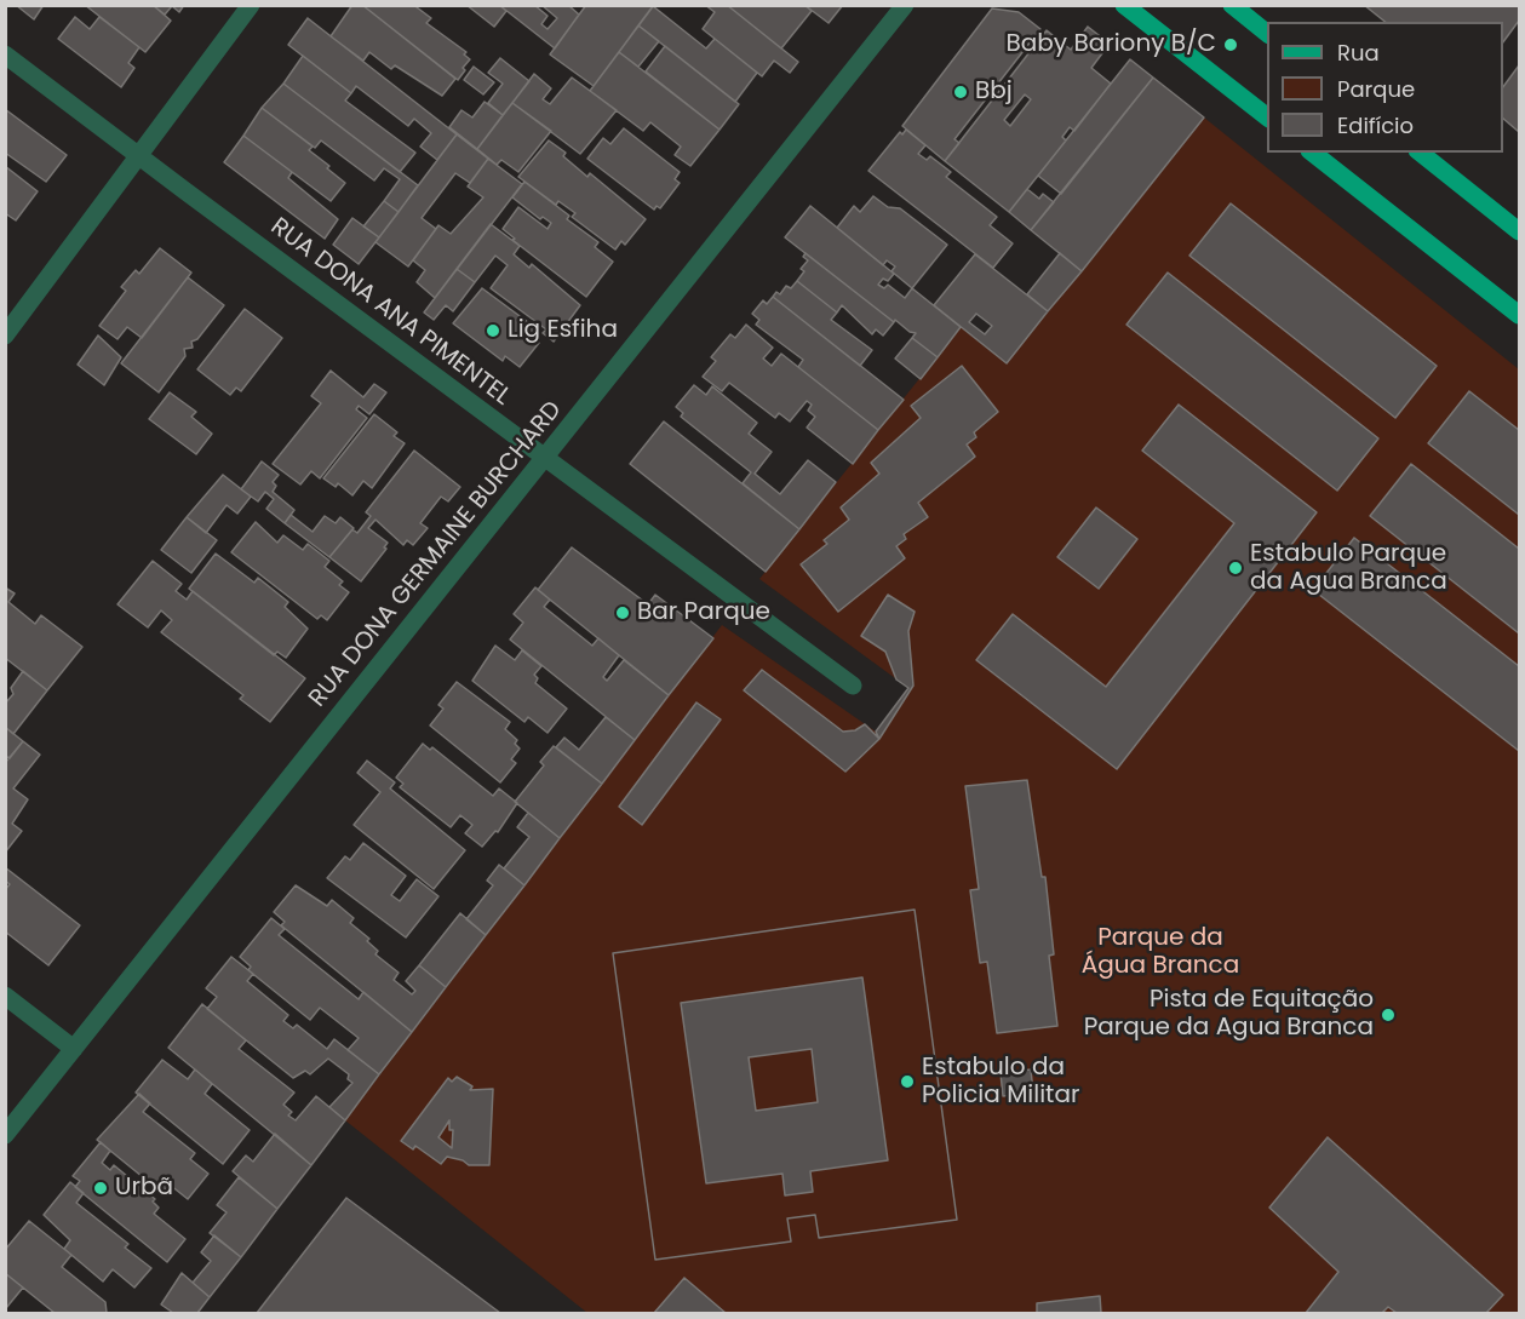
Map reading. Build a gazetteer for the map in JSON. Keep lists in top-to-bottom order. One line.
{"streets":{"street":["RUA DONA ANA PIMENTEL","RUA DONA GERMAINE BURCHARD"]},"crossings":[["RUA DONA ANA PIMENTEL","RUA DONA GERMAINE BURCHARD"]],"parks":["Parque da Água Branca"],"places":["Baby Bariony B/C","Bbj","Lig Esfiha","Estabulo Parque da Agua Branca","Bar Parque","Pista de Equitação Parque da Agua Branca","Estabulo da Policia Militar","Urbã"],"legend":["Rua","Parque","Edifício"]}
